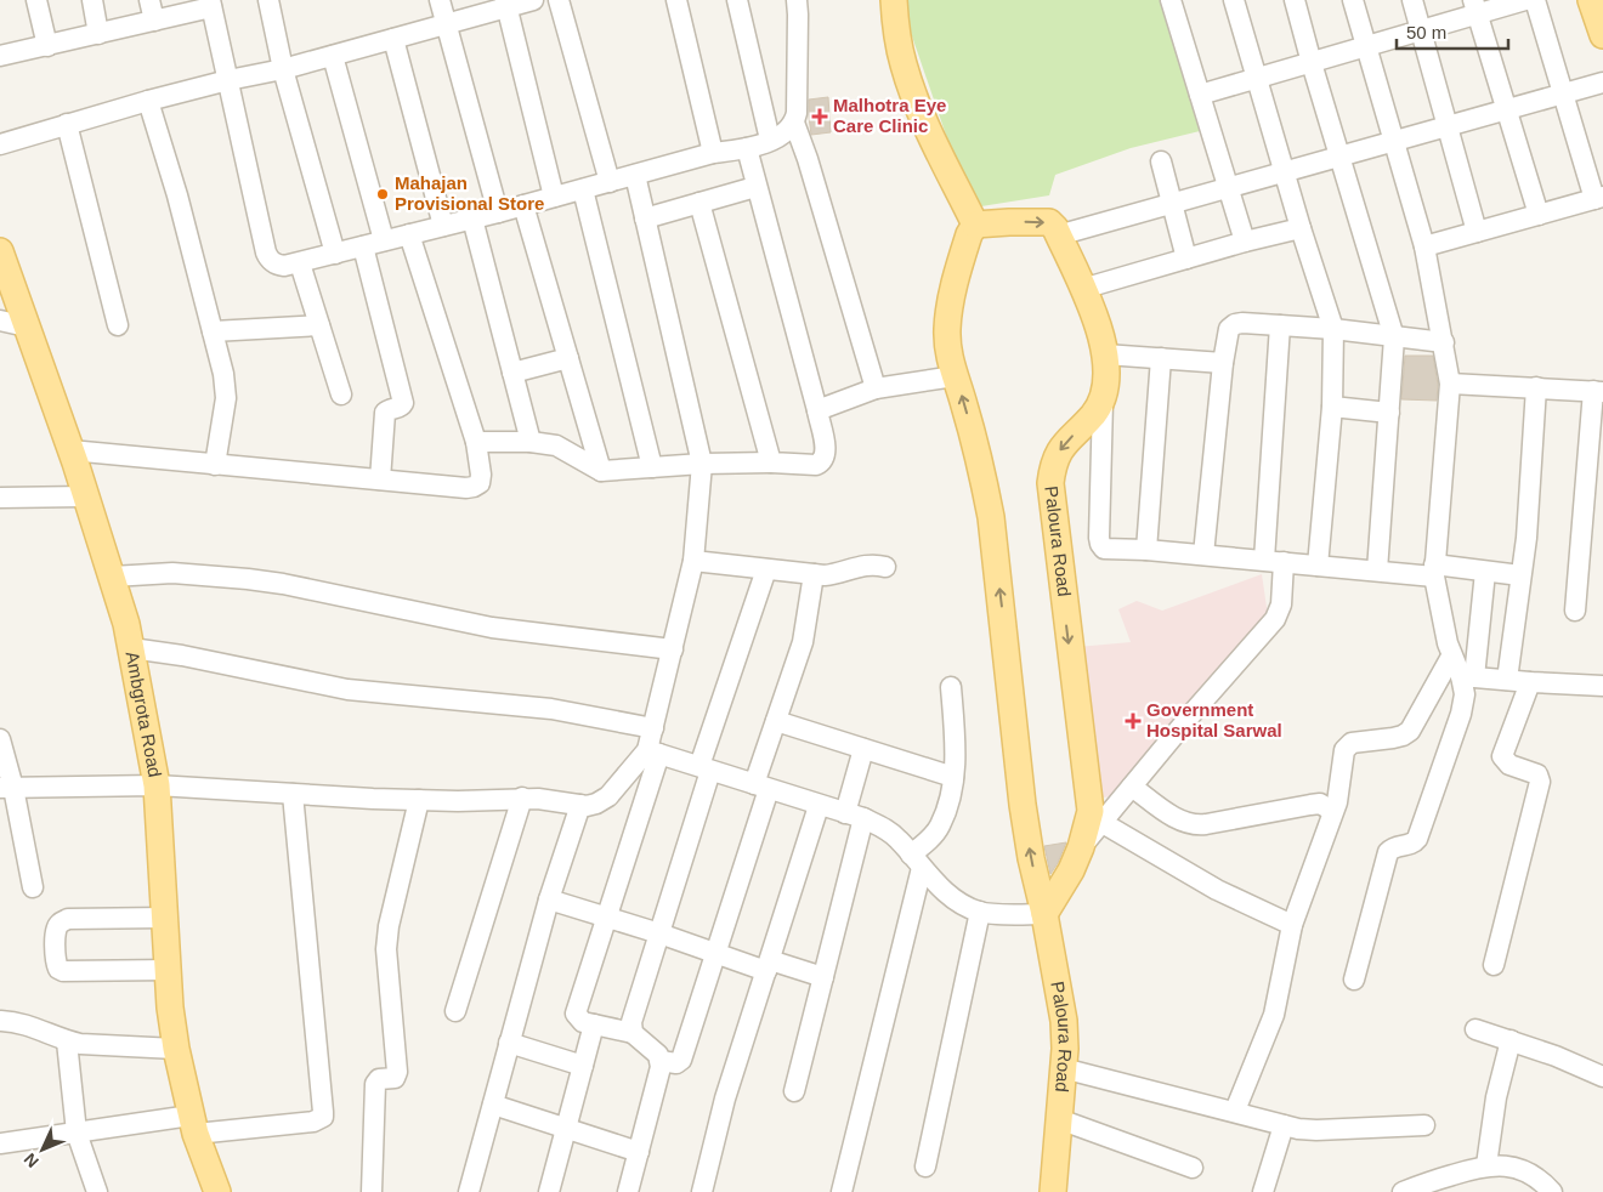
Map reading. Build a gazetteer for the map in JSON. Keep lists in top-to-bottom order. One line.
{"streets":{"main road":["Paloura Road","Ambgrota Road"]},"places":{"health":["Malhotra Eye Care Clinic","Government Hospital Sarwal"],"other":["Mahajan Provisional Store"]},"scale_bar":"50 m","north":"bottom left"}
